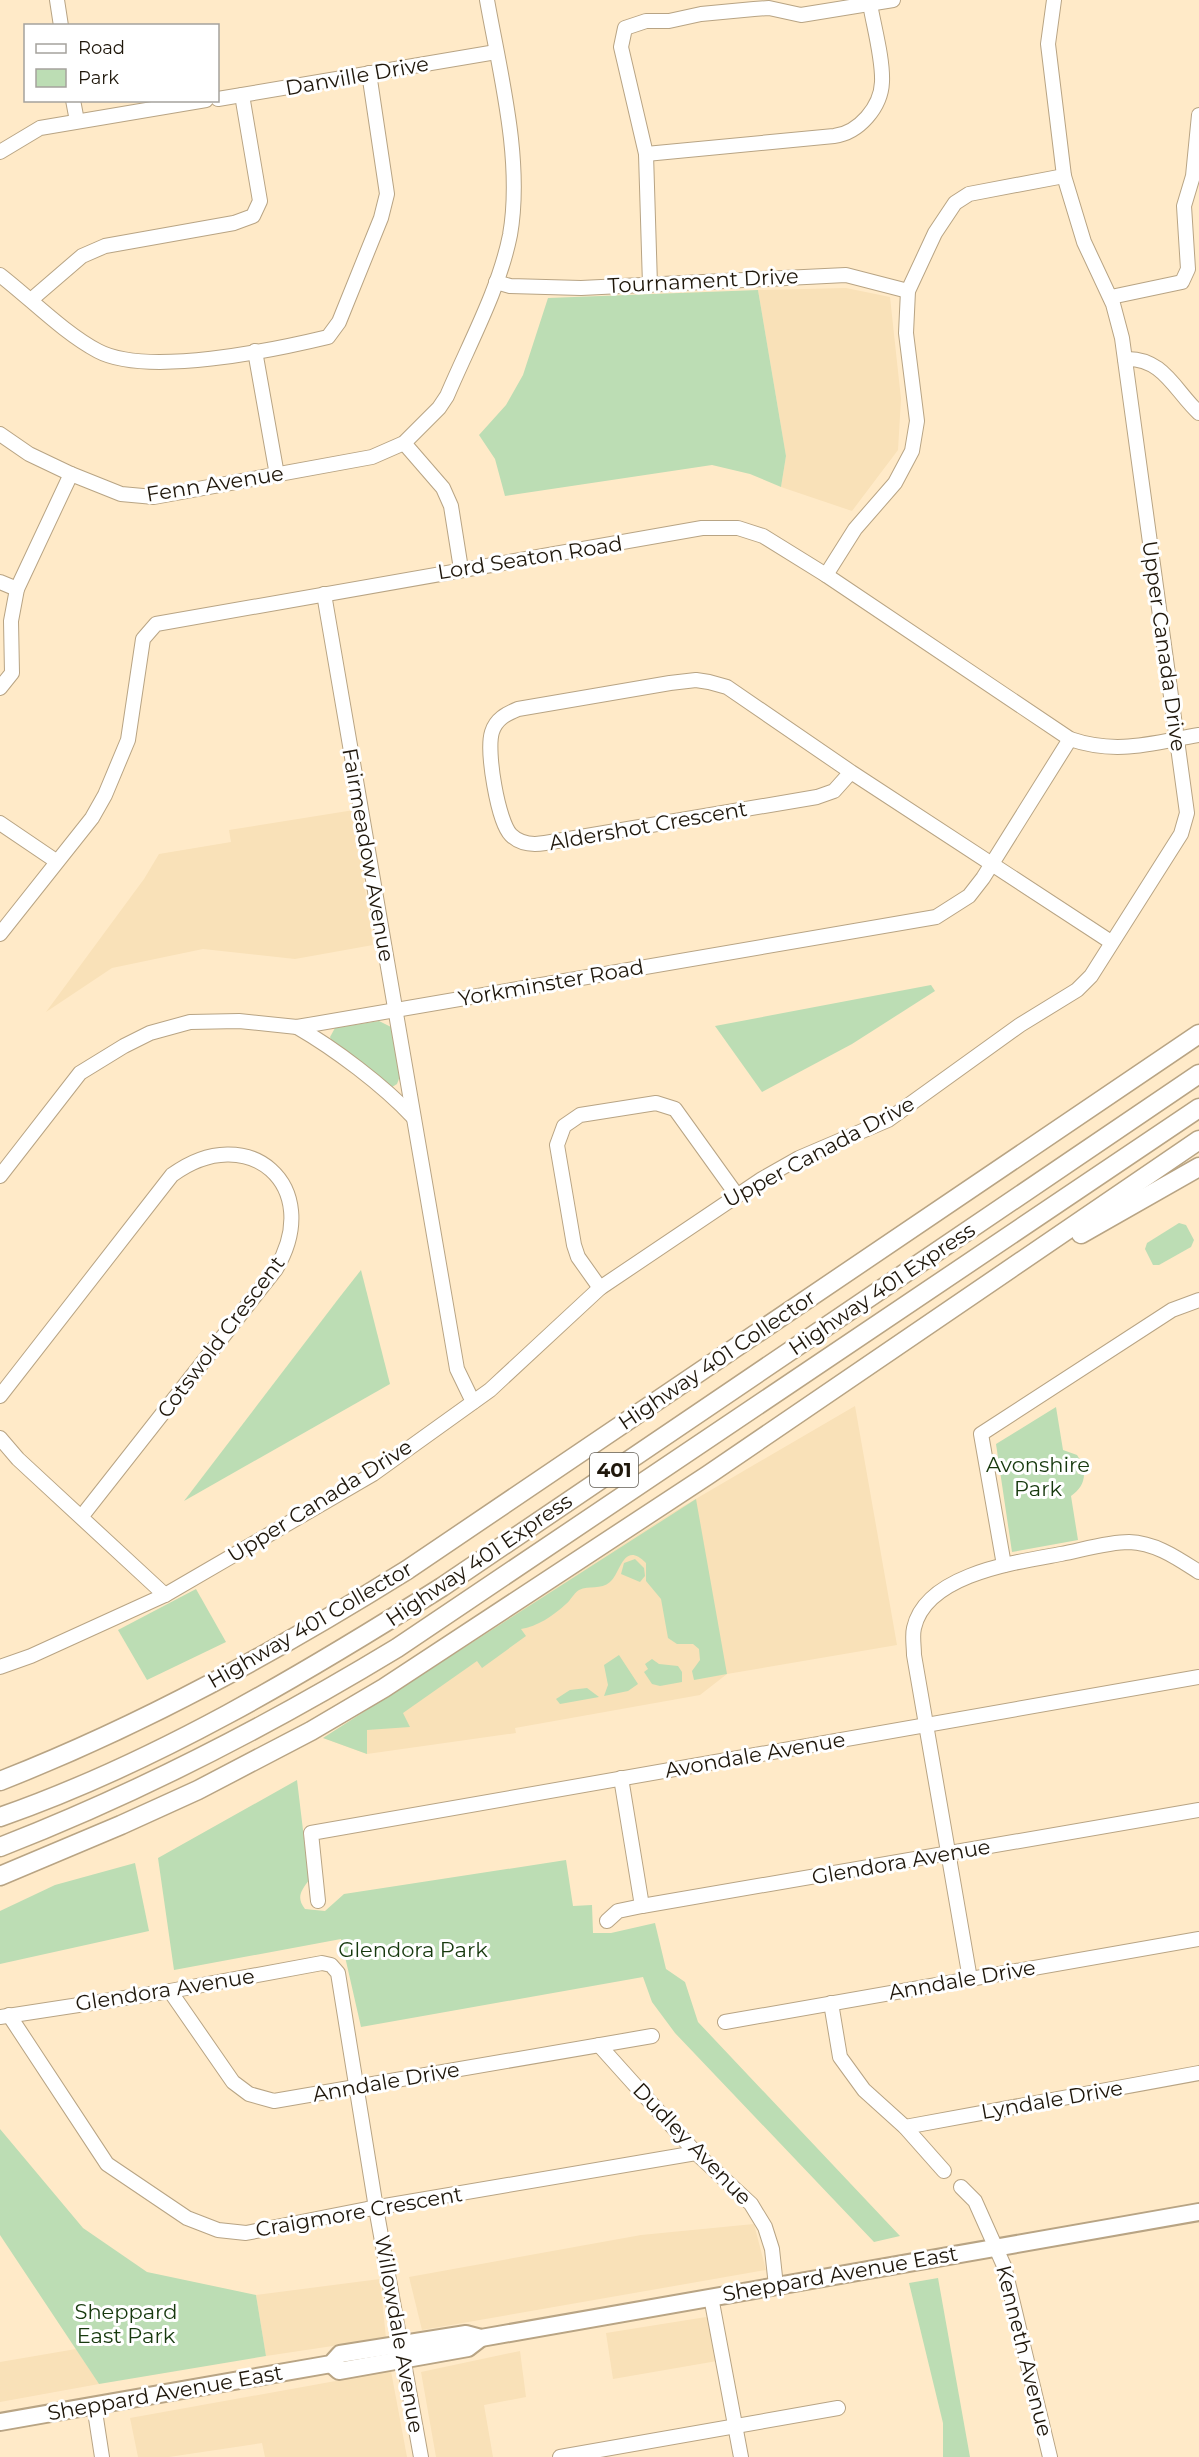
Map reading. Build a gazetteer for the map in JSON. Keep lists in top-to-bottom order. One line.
{"streets":{"highway":["Highway 401 Express","Highway 401 Collector","401"],"main road":["Sheppard Avenue East"],"street":["Danville Drive","Tournament Drive","Fenn Avenue","Lord Seaton Road","Upper Canada Drive","Aldershot Crescent","Fairmeadow Avenue","Yorkminster Road","Cotswold Crescent","Avondale Avenue","Glendora Avenue","Anndale Drive","Lyndale Drive","Dudley Avenue","Craigmore Crescent","Willowdale Avenue","Kenneth Avenue"]},"crossings":[["Lord Seaton Road","Upper Canada Drive"],["Lord Seaton Road","Fairmeadow Avenue"],["Lord Seaton Road","Yorkminster Road"],["Upper Canada Drive","Aldershot Crescent"],["Upper Canada Drive","Fairmeadow Avenue"],["Aldershot Crescent","Yorkminster Road"],["Fairmeadow Avenue","Yorkminster Road"],["Glendora Avenue","Anndale Drive"],["Glendora Avenue","Craigmore Crescent"],["Glendora Avenue","Willowdale Avenue"],["Anndale Drive","Dudley Avenue"],["Anndale Drive","Willowdale Avenue"],["Dudley Avenue","Craigmore Crescent"],["Dudley Avenue","Sheppard Avenue East"],["Craigmore Crescent","Willowdale Avenue"],["Sheppard Avenue East","Willowdale Avenue"],["Sheppard Avenue East","Kenneth Avenue"]],"parks":["Avonshire Park","Glendora Park","Sheppard East Park"],"legend":["Road","Park"]}
